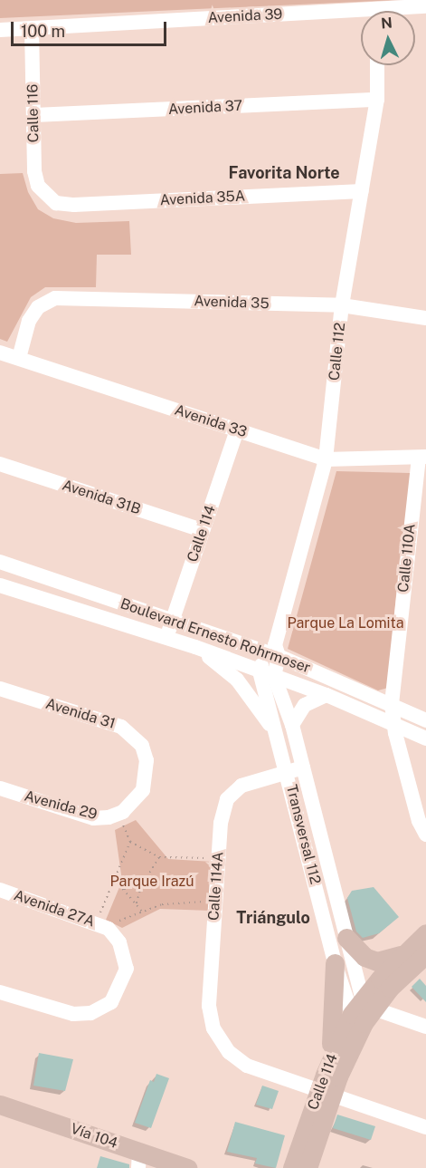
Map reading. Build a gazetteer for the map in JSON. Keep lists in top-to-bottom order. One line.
{"streets":{"main road":["Calle 114","Vía 104"],"street":["Avenida 39","Avenida 37","Calle 116","Avenida 35A","Avenida 35","Calle 112","Avenida 33","Avenida 31B","Calle 110A","Boulevard Ernesto Rohrmoser","Avenida 31","Avenida 29","Transversal 112","Calle 114A","Avenida 27A"]},"crossings":[["Avenida 39","Calle 116"],["Avenida 37","Calle 116"],["Avenida 37","Calle 112"],["Calle 116","Avenida 35A"],["Avenida 35A","Calle 112"],["Avenida 35","Calle 112"],["Avenida 35","Avenida 33"],["Calle 112","Avenida 33"],["Calle 112","Boulevard Ernesto Rohrmoser"],["Calle 112","Transversal 112"],["Avenida 33","Calle 114"],["Avenida 33","Calle 110A"],["Avenida 31B","Calle 114"],["Calle 114","Boulevard Ernesto Rohrmoser"],["Calle 114","Transversal 112"],["Calle 114","Calle 114A"],["Calle 110A","Boulevard Ernesto Rohrmoser"],["Boulevard Ernesto Rohrmoser","Transversal 112"],["Avenida 31","Avenida 29"],["Transversal 112","Calle 114A"]],"districts":["Favorita Norte","Triángulo"],"parks":["Parque La Lomita","Parque Irazú"],"scale_bar":"100 m","north":"top"}
